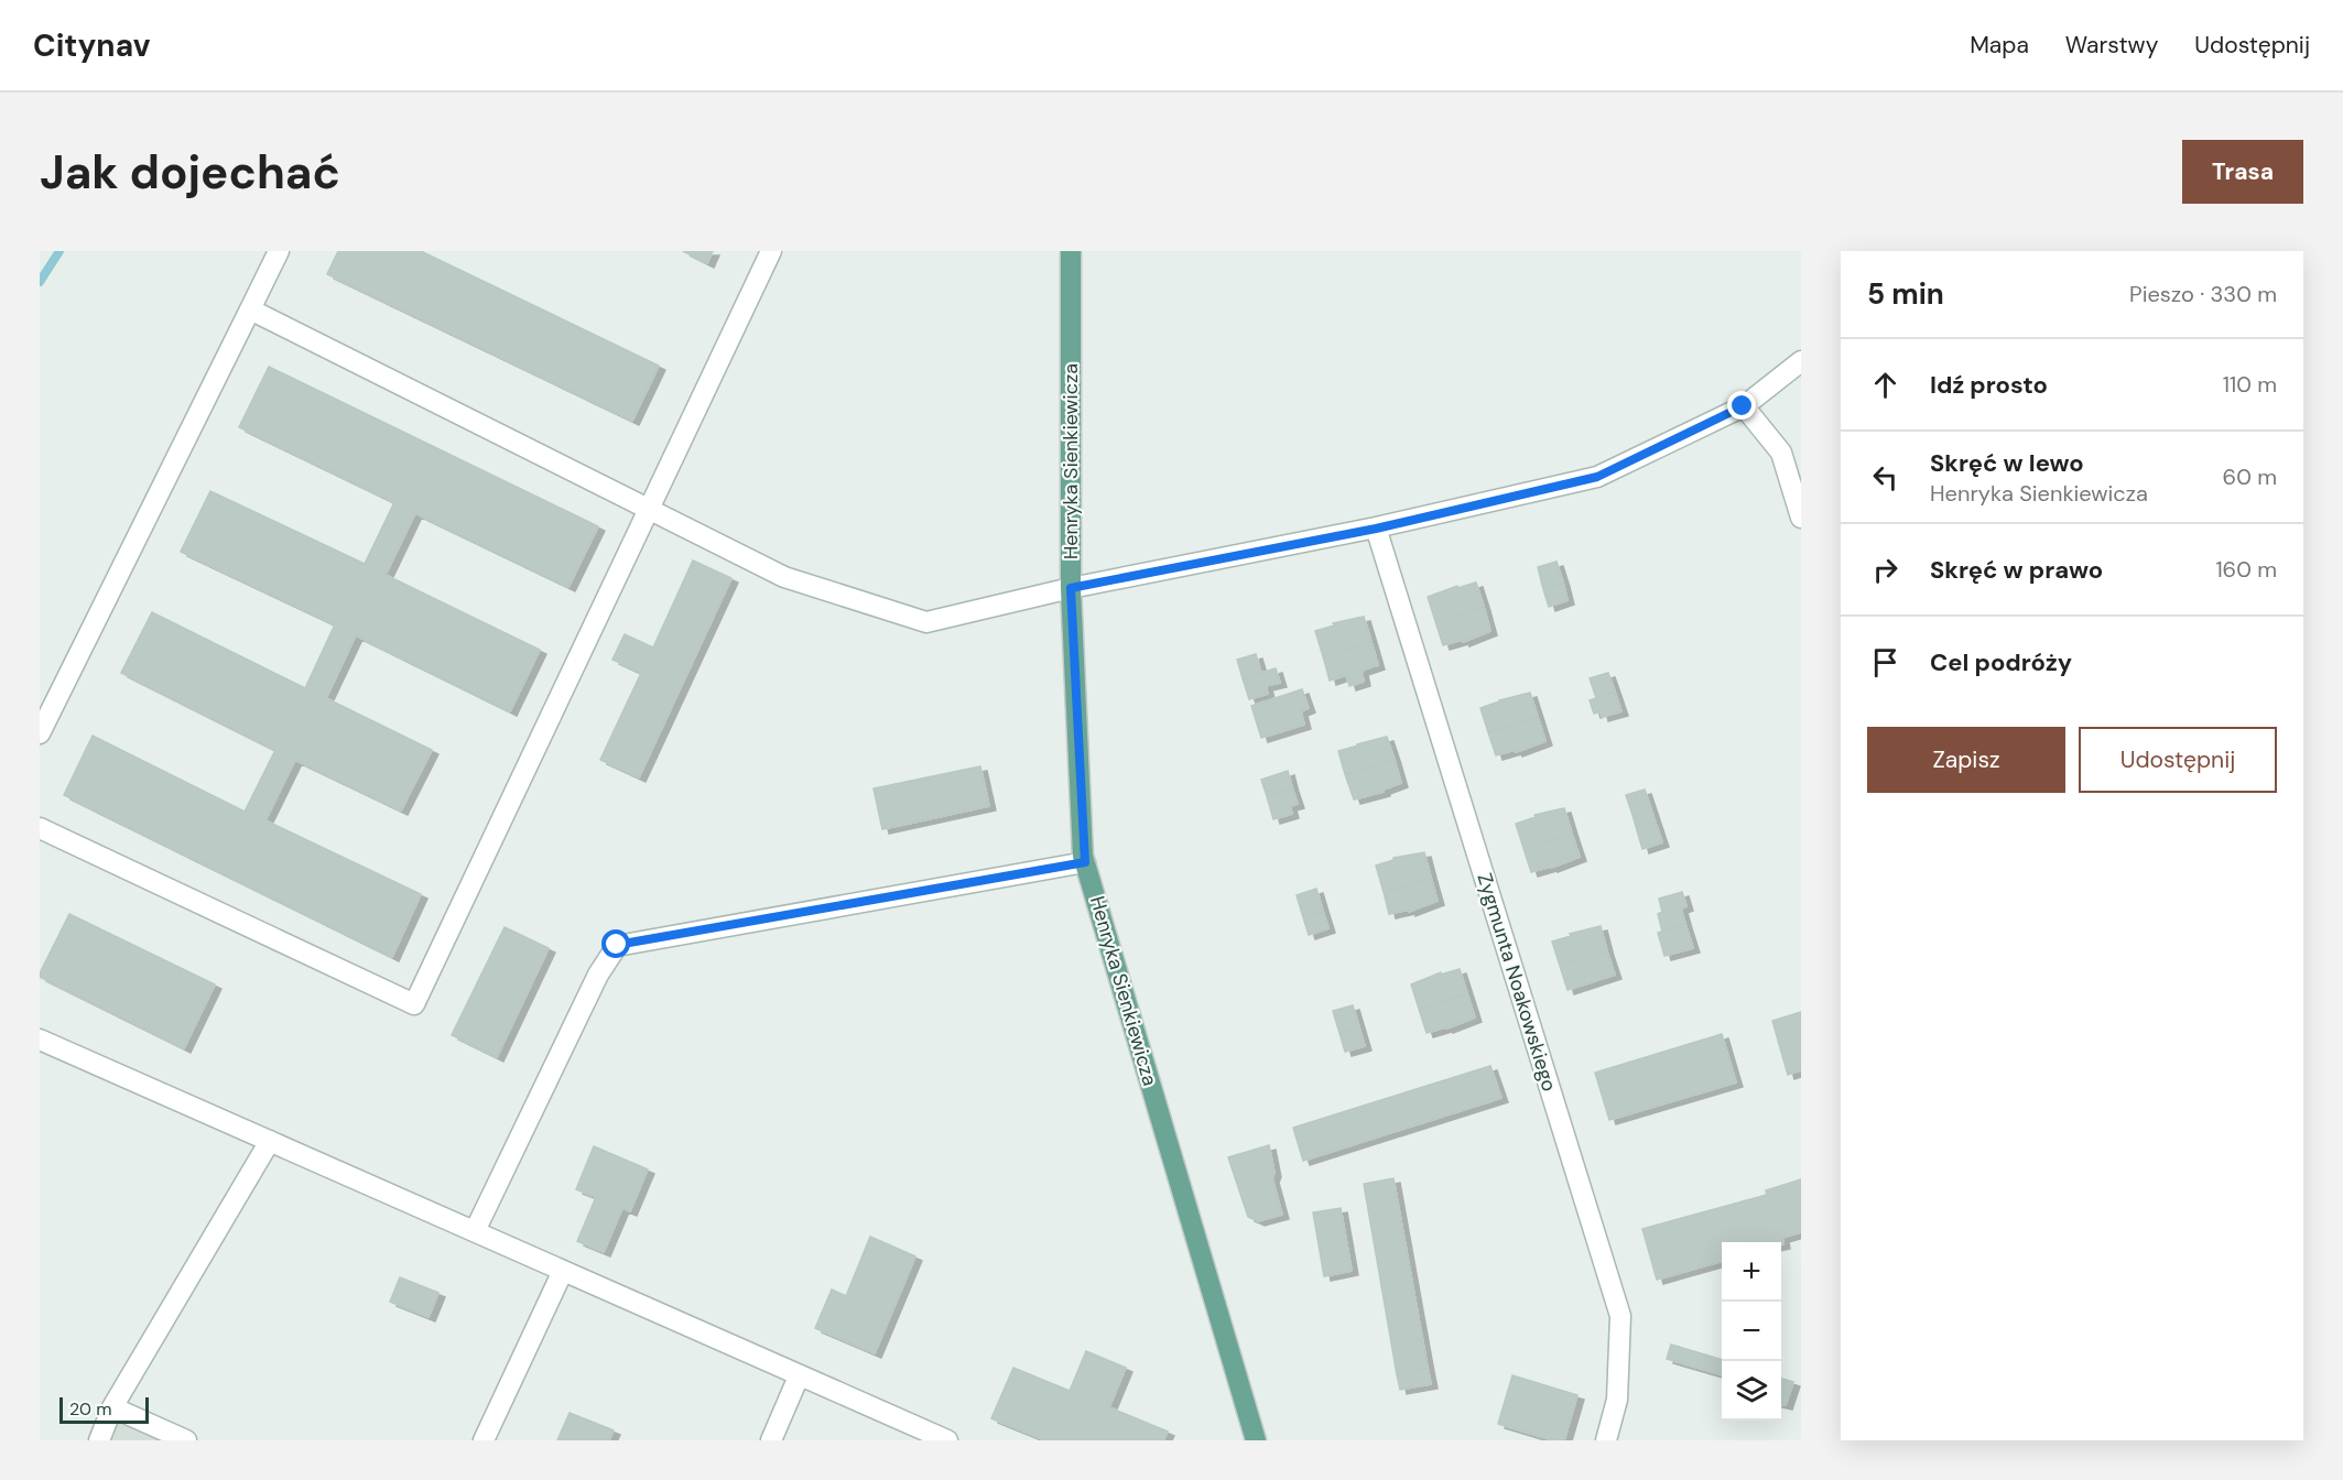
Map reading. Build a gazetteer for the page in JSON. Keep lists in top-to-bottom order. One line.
{"streets":{"main road":["Henryka Sienkiewicza"],"street":["Zygmunta Noakowskiego"]},"scale_bar":"20 m","page":{"header":"Citynav","nav":["Mapa","Warstwy","Udostępnij"],"buttons":["Trasa",["Zapisz","Udostępnij"]],"title":"Jak dojechać","heading":["5 min","Pieszo · 330 m"],"list":[["Idź prosto","110 m"],["Skręć w lewo","Henryka Sienkiewicza","60 m"],["Skręć w prawo","160 m"],"Cel podróży"],"map_buttons":["+","−"],"scale":"20 m"}}
